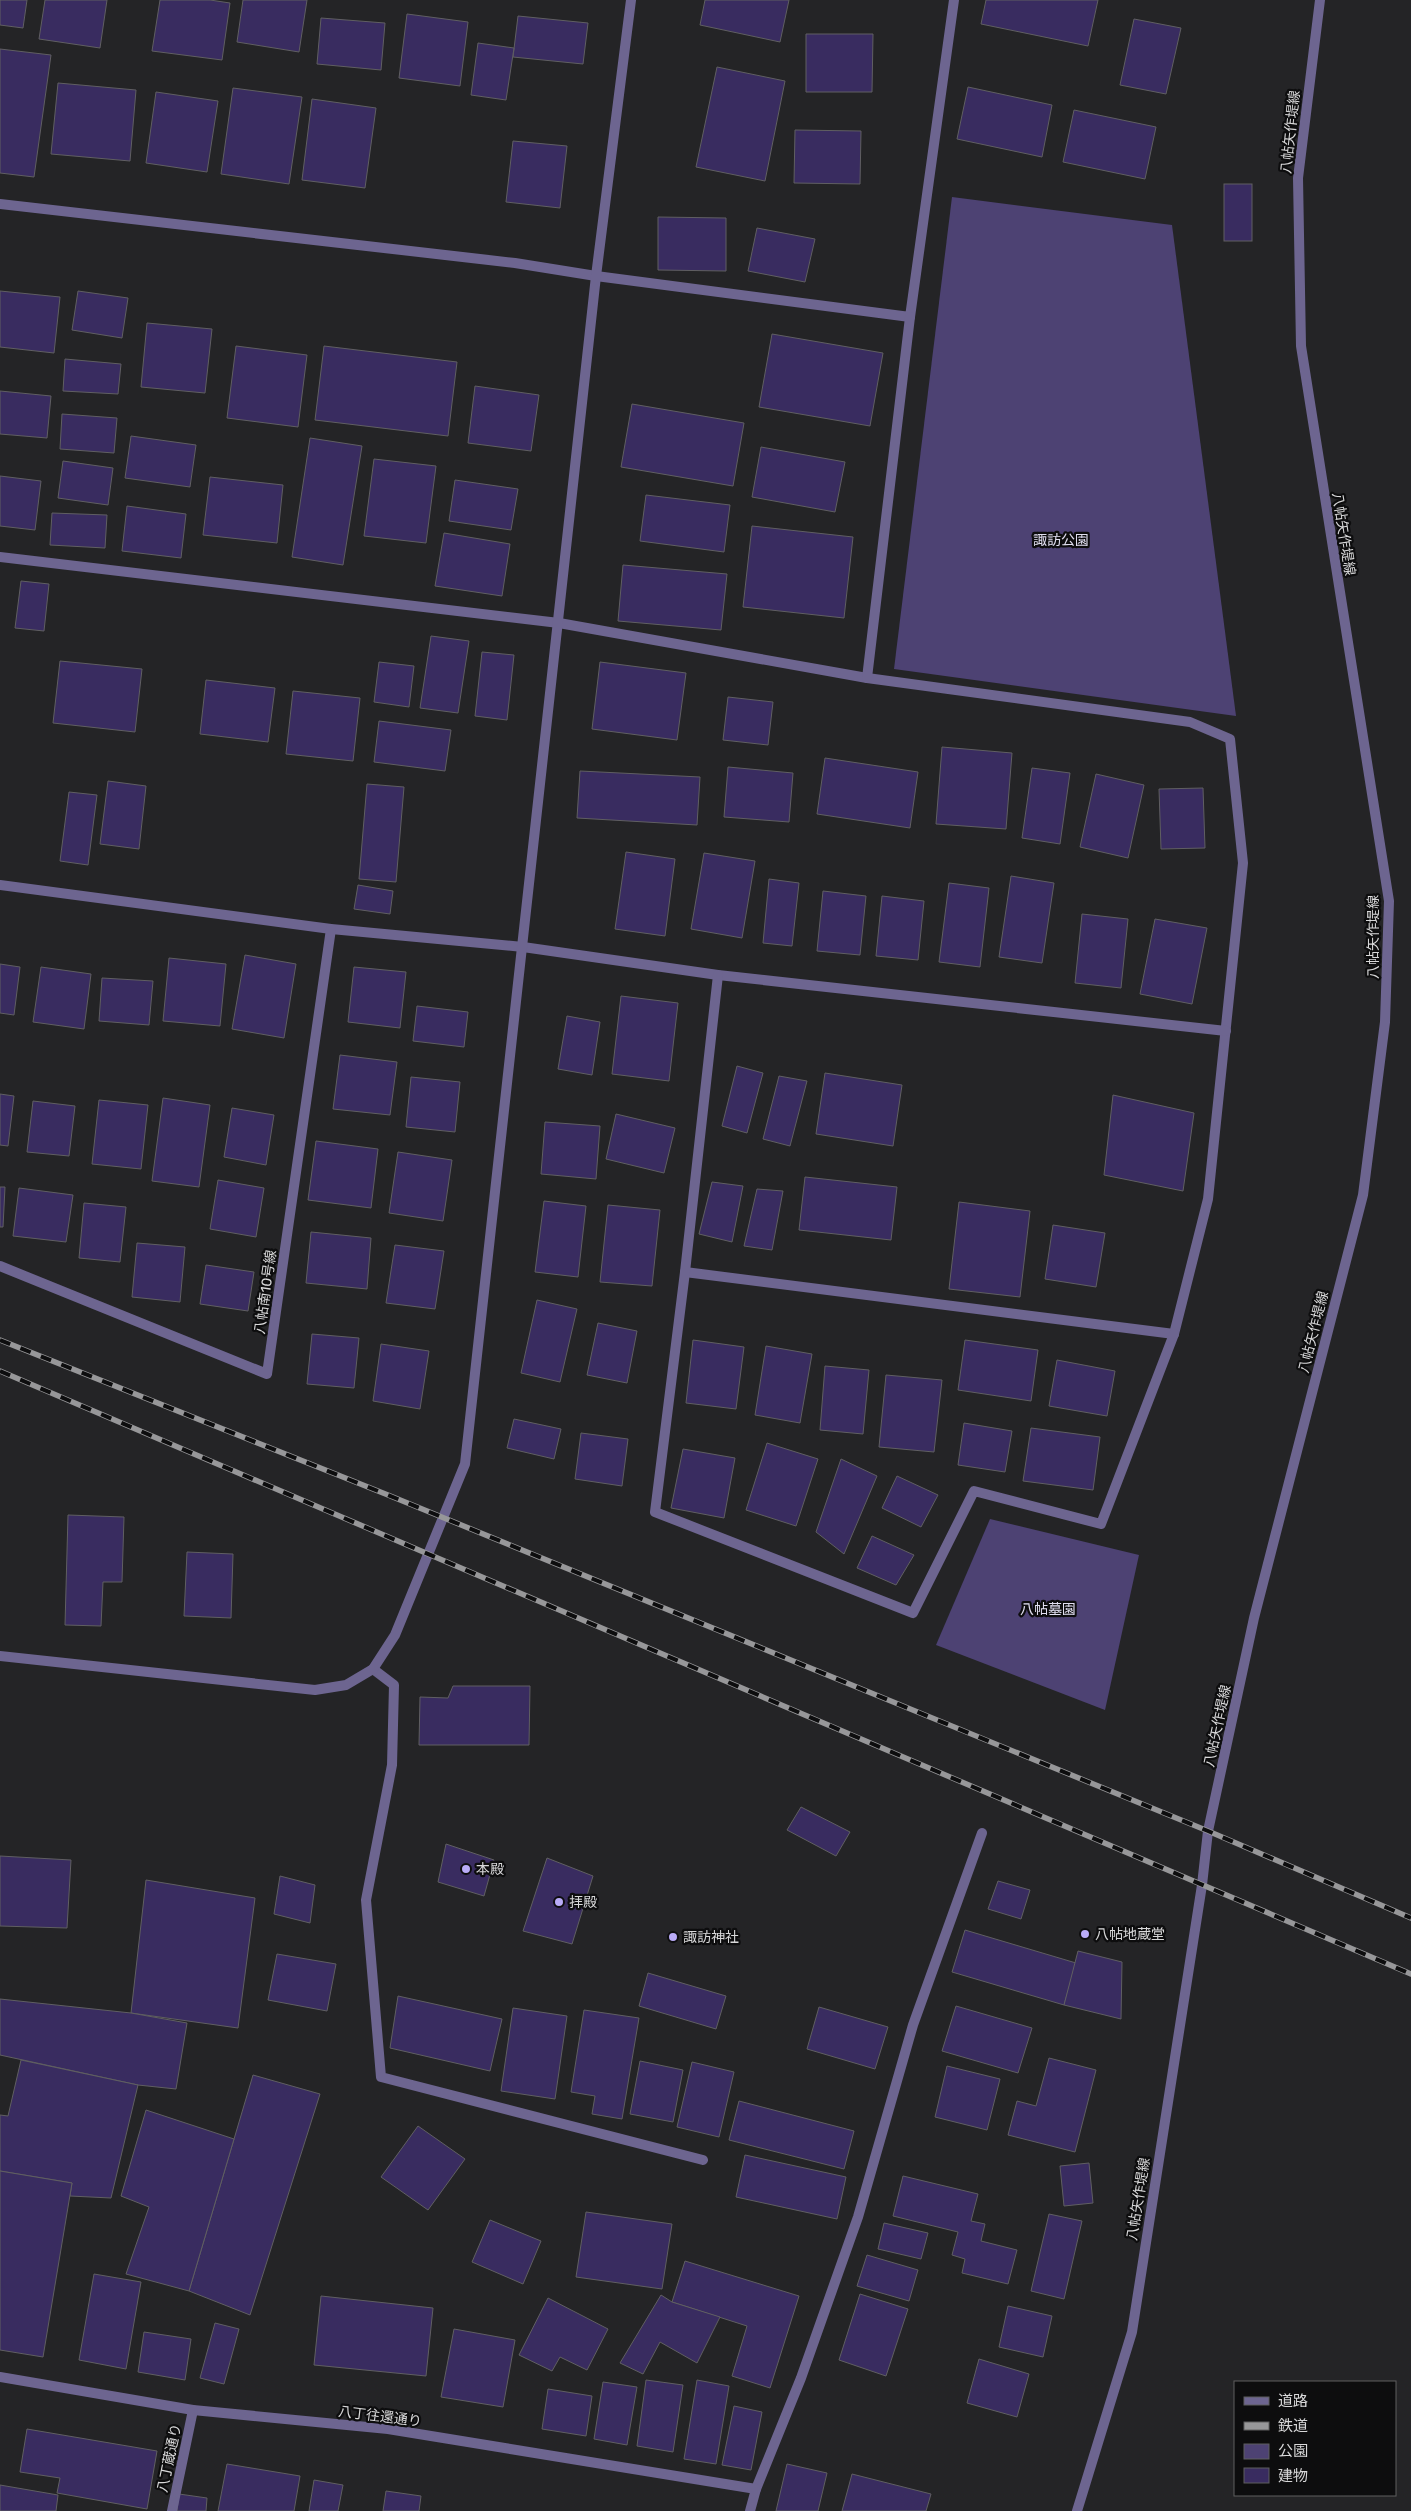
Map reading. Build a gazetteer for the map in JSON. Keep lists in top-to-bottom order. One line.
{"streets":{"street":["八帖矢作堤線","八帖南10号線","八丁往還通り","八丁蔵通り"]},"crossings":[["八丁往還通り","八丁蔵通り"]],"parks":["諏訪公園","八帖墓園"],"places":["本殿","拝殿","八帖地蔵堂","諏訪神社"],"legend":["道路","鉄道","公園","建物"]}
